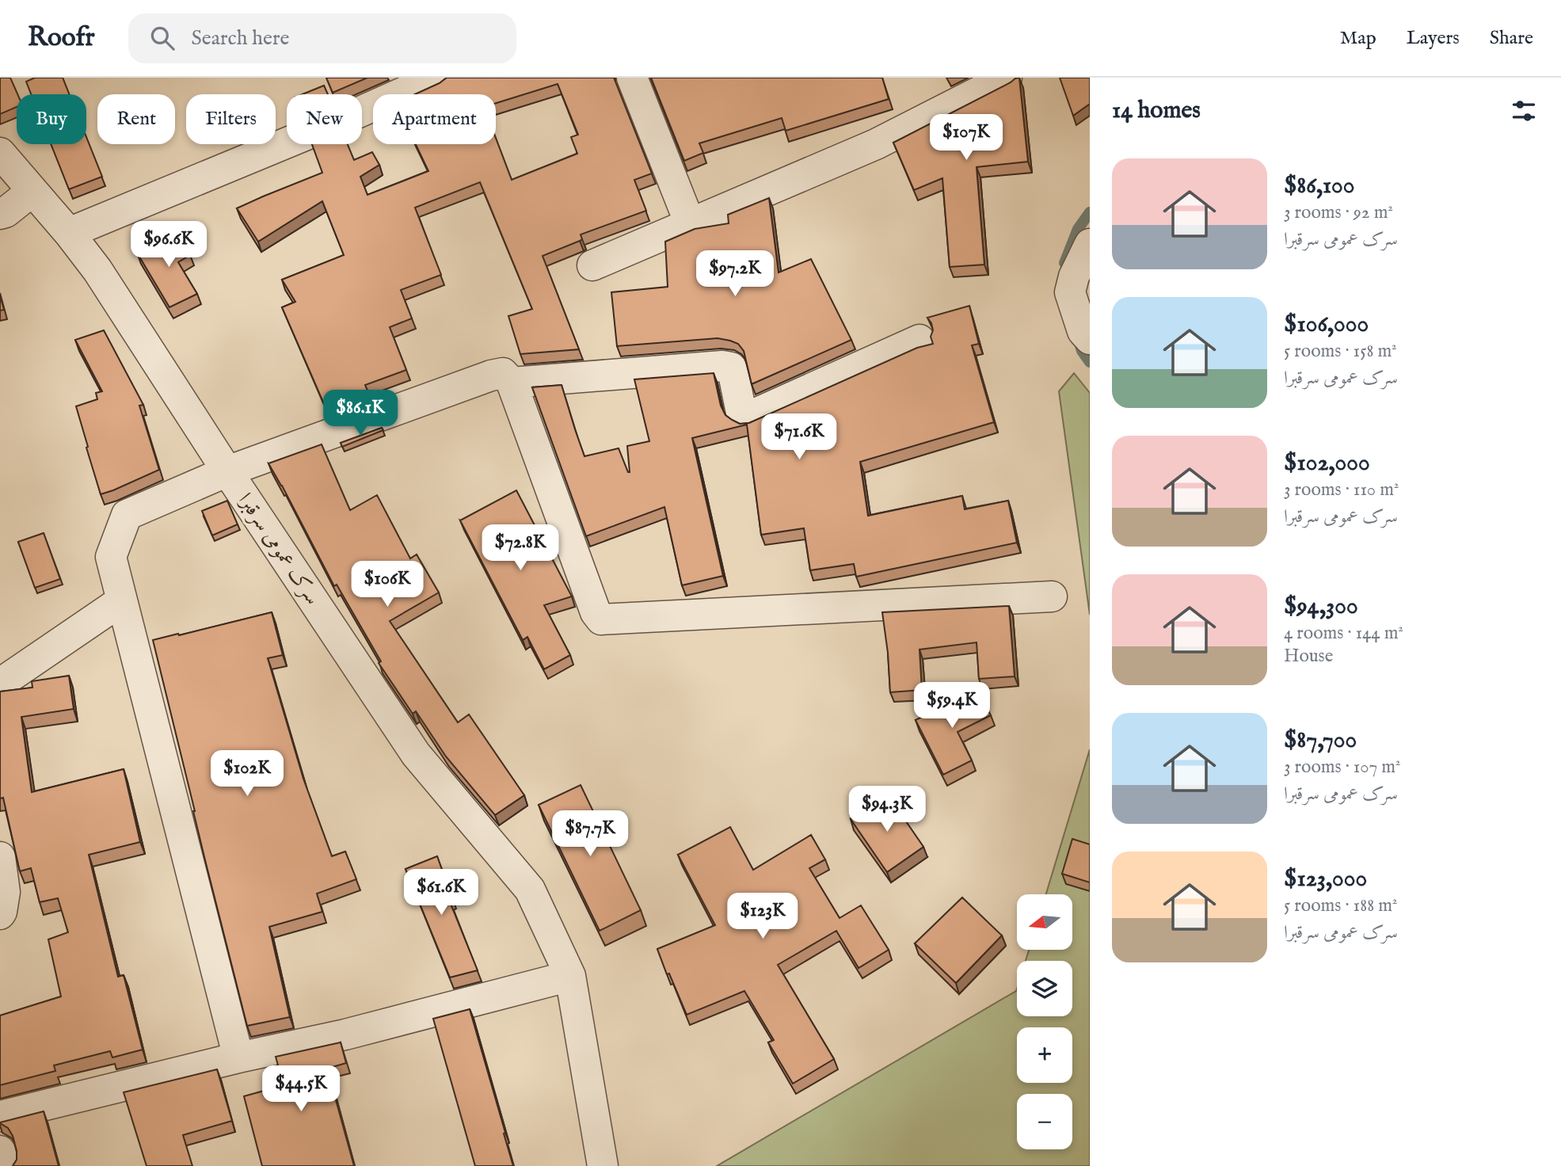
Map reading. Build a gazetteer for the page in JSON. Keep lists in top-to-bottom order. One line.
{"streets":{"street":["سرک عمومی سرقبرا"]},"north":"left","page":{"header":"Roofr","search":"Search here","nav":["Map","Layers","Share"],"heading":"14 homes","chip":["Buy","Rent","Filters","New","Apartment"],"price":["$107K","$96.6K","$97.2K","$86.1K","$71.6K","$72.8K","$106K","$59.4K","$102K","$94.3K","$87.7K","$61.6K","$123K","$44.5K"],"list":[{"name":"$86,100","note":"3 rooms · 92 m² · سرک عمومی سرقبرا"},{"name":"$106,000","note":"5 rooms · 158 m² · سرک عمومی سرقبرا"},{"name":"$102,000","note":"3 rooms · 110 m² · سرک عمومی سرقبرا"},{"name":"$94,300","note":"4 rooms · 144 m² · House"},{"name":"$87,700","note":"3 rooms · 107 m² · سرک عمومی سرقبرا"},{"name":"$123,000","note":"5 rooms · 188 m² · سرک عمومی سرقبرا"}],"map_buttons":["+","−"]}}
